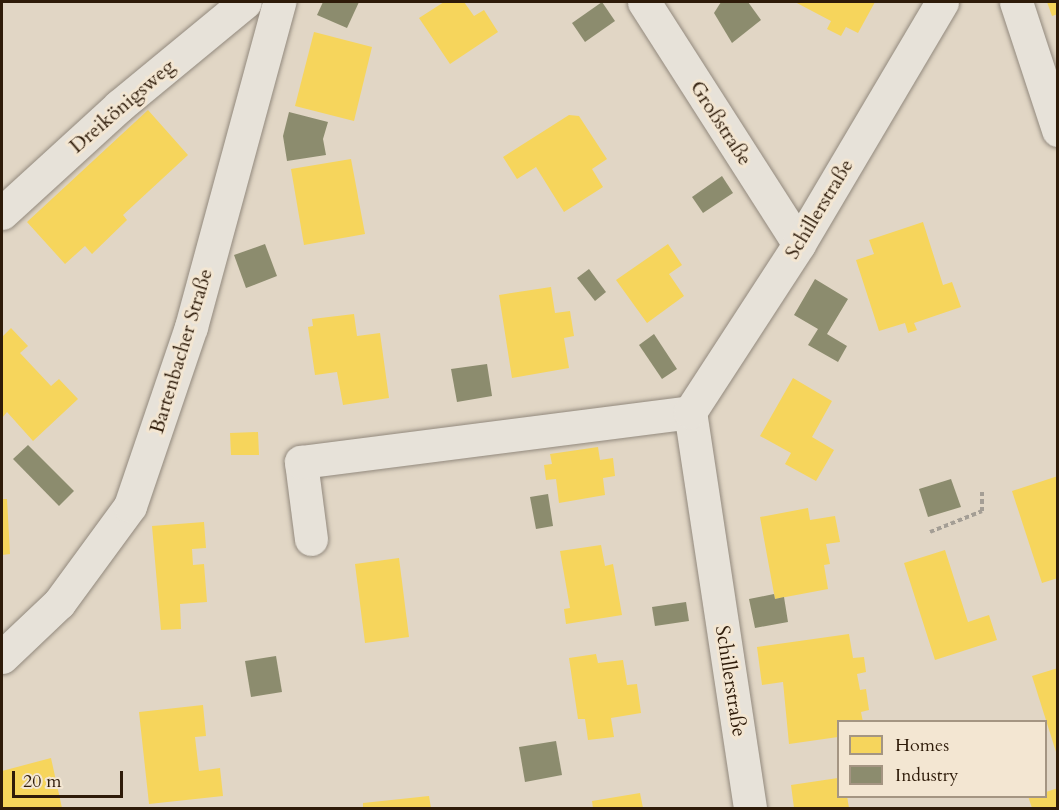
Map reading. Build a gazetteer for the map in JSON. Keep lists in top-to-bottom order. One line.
{"streets":{"street":["Dreikönigsweg","Großstraße","Schillerstraße","Bartenbacher Straße"]},"crossings":[["Großstraße","Schillerstraße"]],"legend":["Homes","Industry"],"scale_bar":"20 m"}
